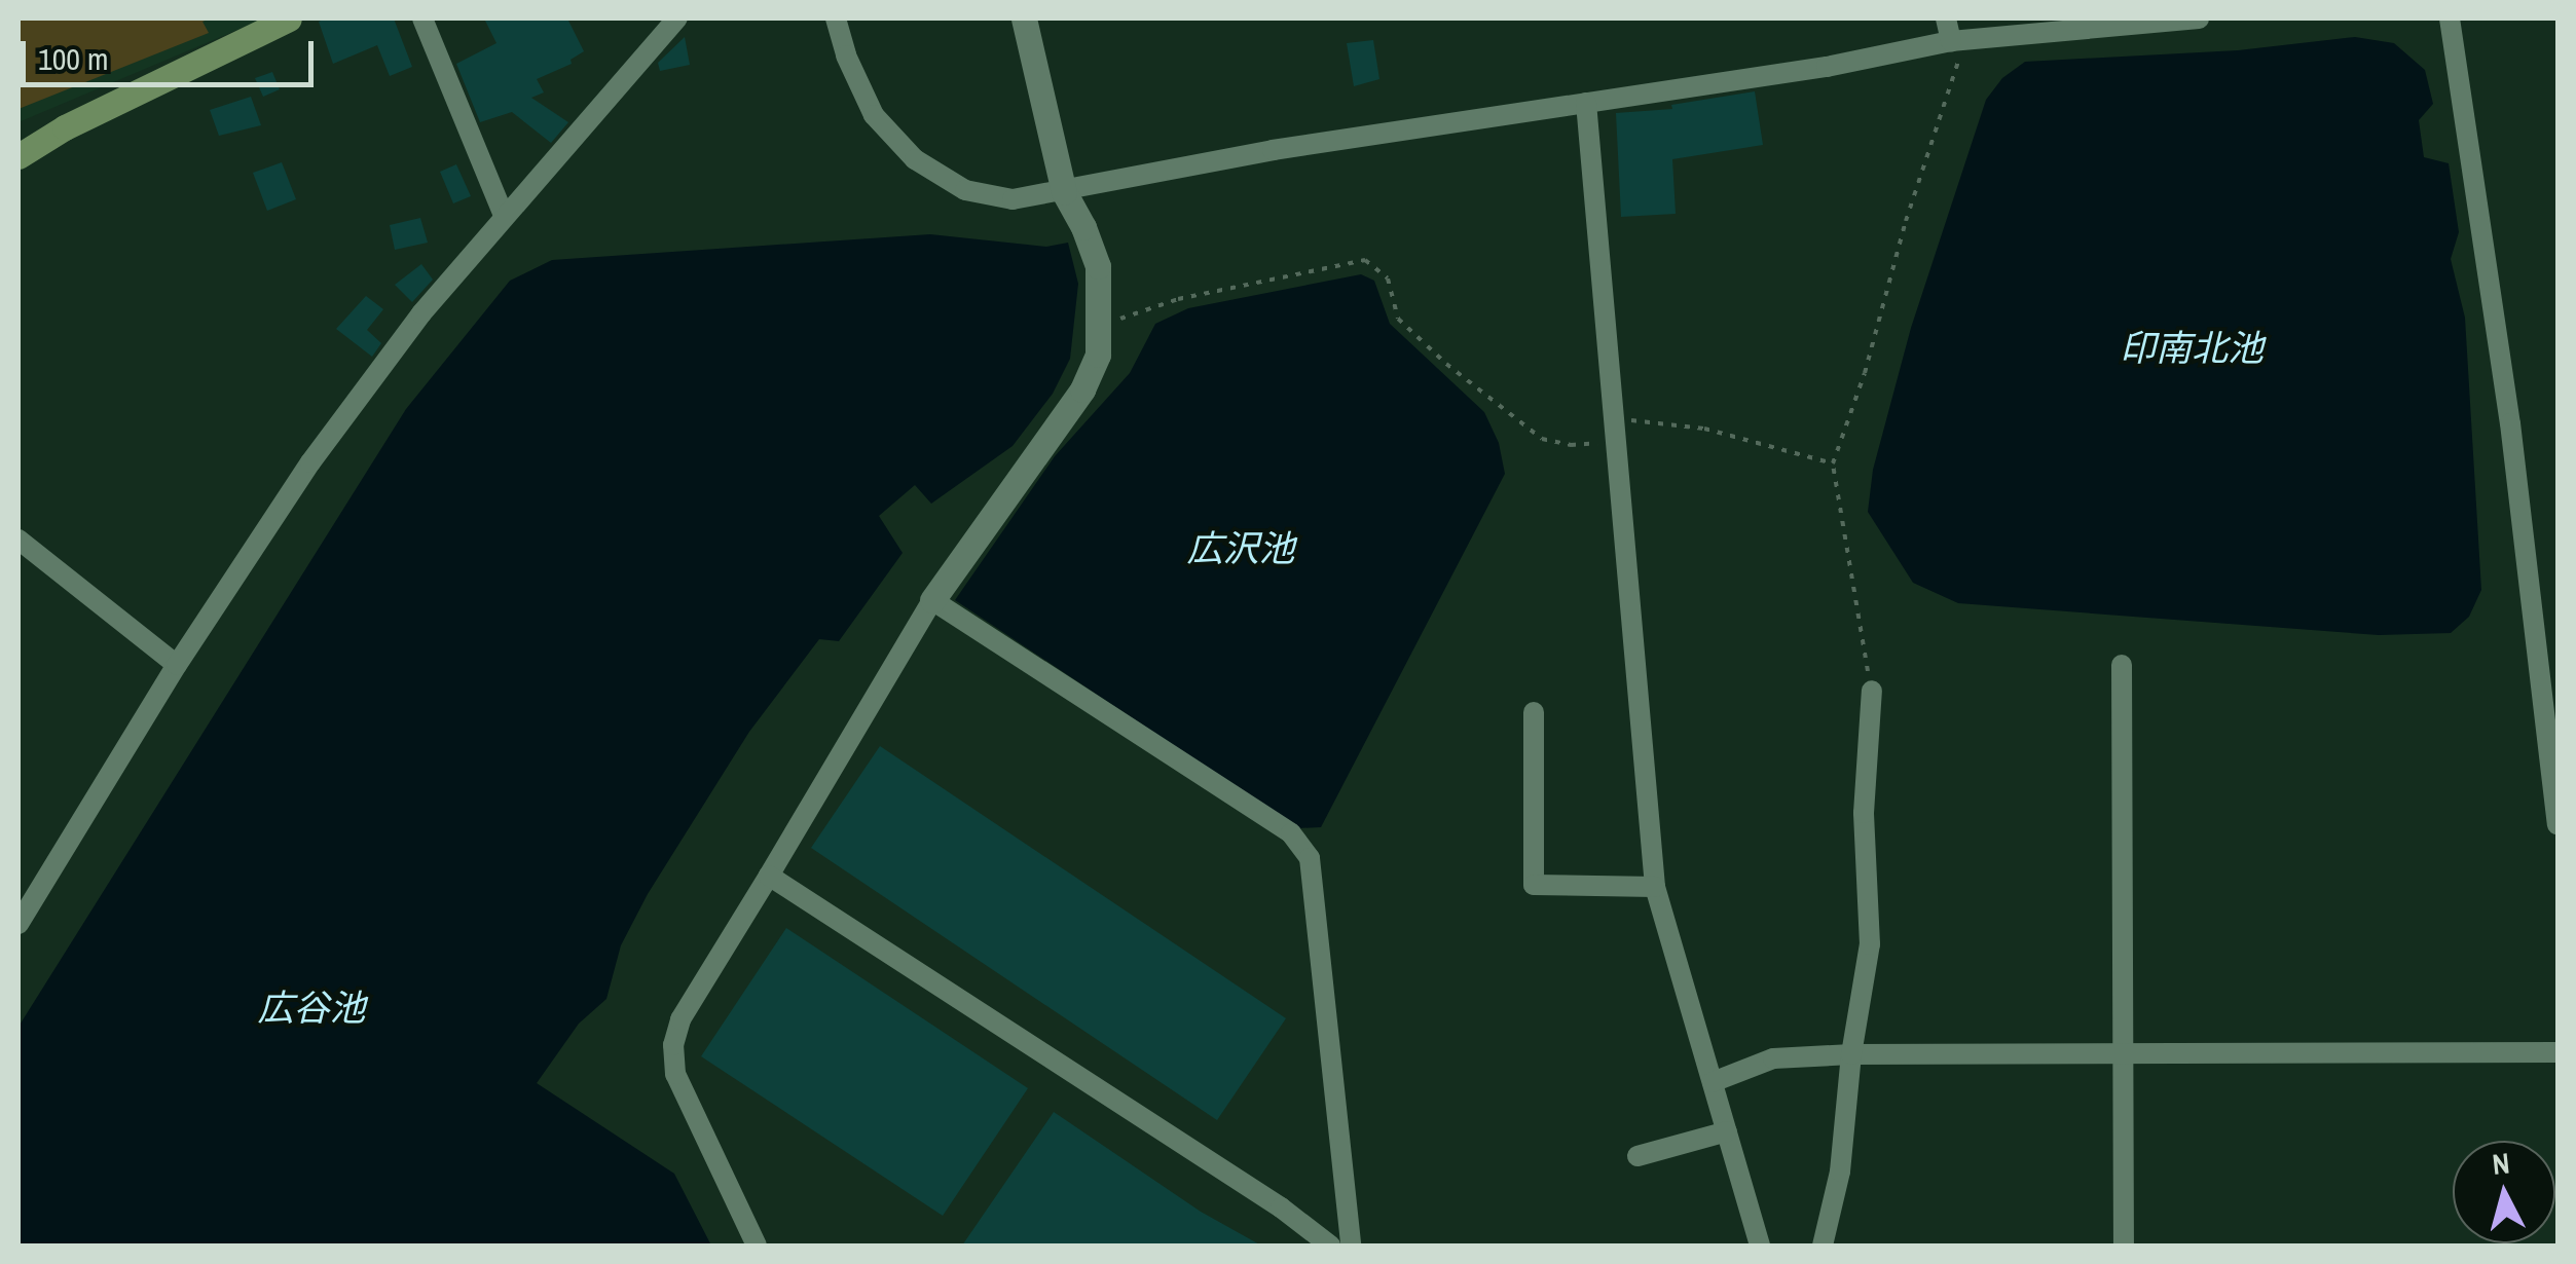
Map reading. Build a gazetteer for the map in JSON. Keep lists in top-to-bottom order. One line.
{"water":["印南北池","広沢池","広谷池"],"scale_bar":"100 m","north":"top"}
